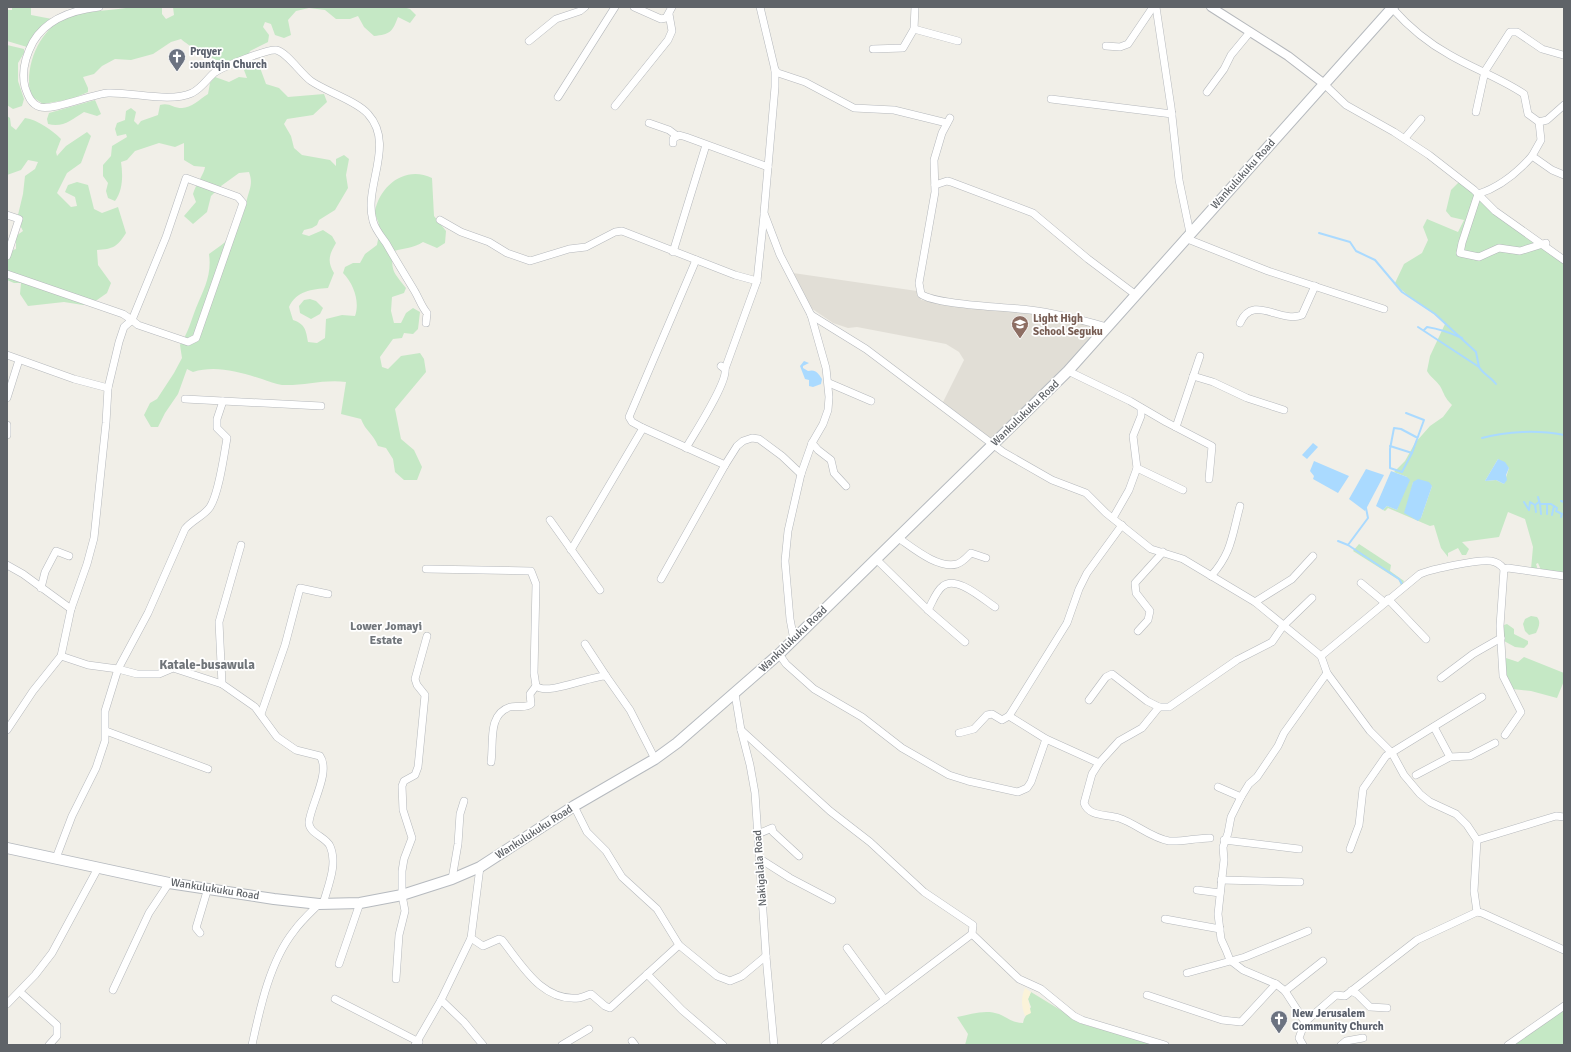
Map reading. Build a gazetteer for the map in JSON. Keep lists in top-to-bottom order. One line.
{"streets":{"main road":["Wankulukuku Road"],"street":["Nakigalala Road"]},"crossings":[["Wankulukuku Road","Nakigalala Road"]],"districts":["Lower Jomayi Estate","Katale-busawula"],"places":{"church":["Prqyer :ountqin Church","New Jerusalem Community Church"],"school or university":["Light High School Seguku"]}}
